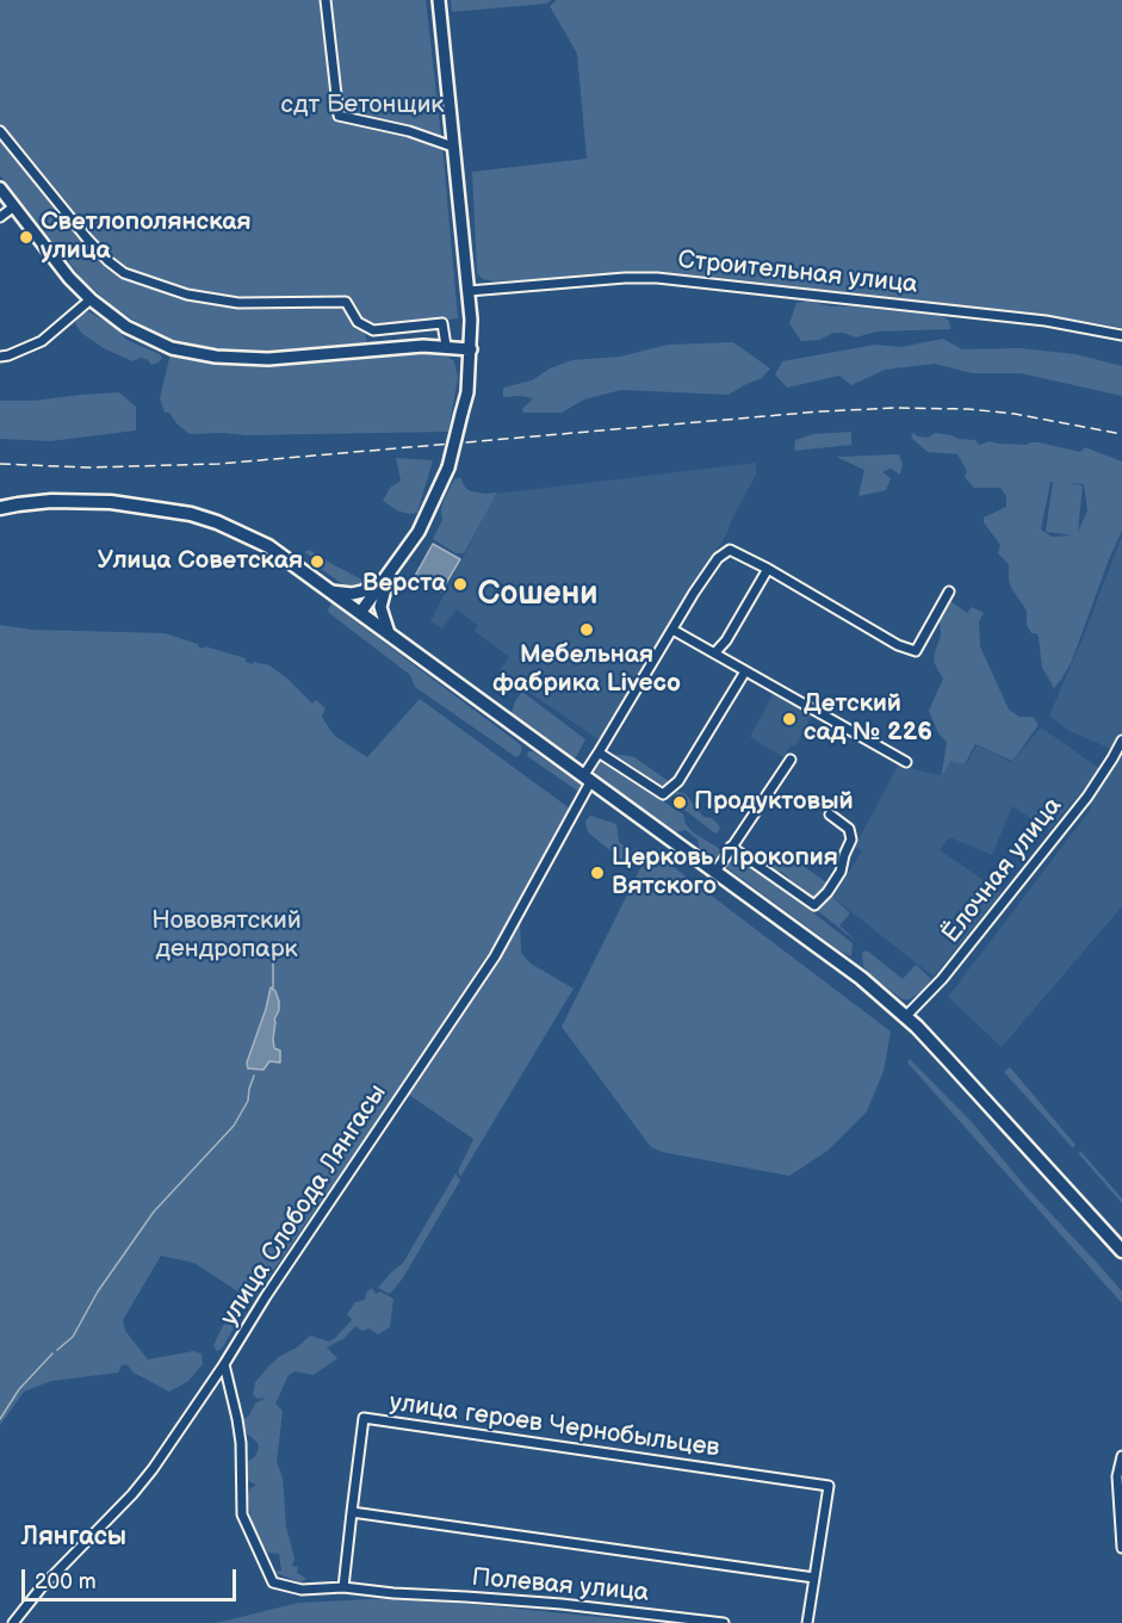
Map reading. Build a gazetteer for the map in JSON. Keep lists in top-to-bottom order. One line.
{"streets":{"street":["Строительная улица","Ёлочная улица","улица Слобода Лянгасы","улица героев Чернобыльцев","Полевая улица"]},"crossings":[["улица Слобода Лянгасы","Полевая улица"]],"districts":["Сошени","Лянгасы"],"parks":["сдт Бетонщик","Нововятский дендропарк"],"places":["Светлополянская улица","Улица Советская","Верста","Мебельная фабрика Liveco","Детский сад № 226","Продуктовый","Церковь Прокопия Вятского"],"scale_bar":"200 m"}
